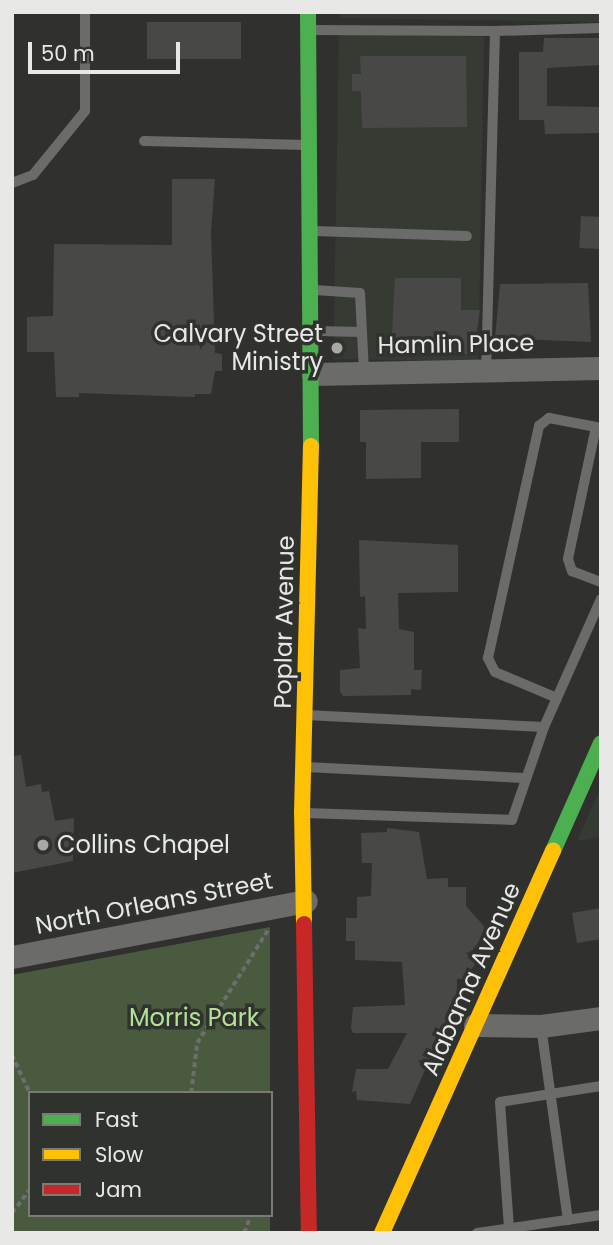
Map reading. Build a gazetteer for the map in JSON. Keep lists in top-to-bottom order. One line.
{"streets":{"main road":["Poplar Avenue","Alabama Avenue"],"street":["Hamlin Place","North Orleans Street"]},"crossings":[["Hamlin Place","Poplar Avenue"],["Poplar Avenue","North Orleans Street"]],"parks":["Morris Park"],"places":["Calvary Street Ministry","Collins Chapel"],"legend":["Fast","Slow","Jam"],"scale_bar":"50 m"}
